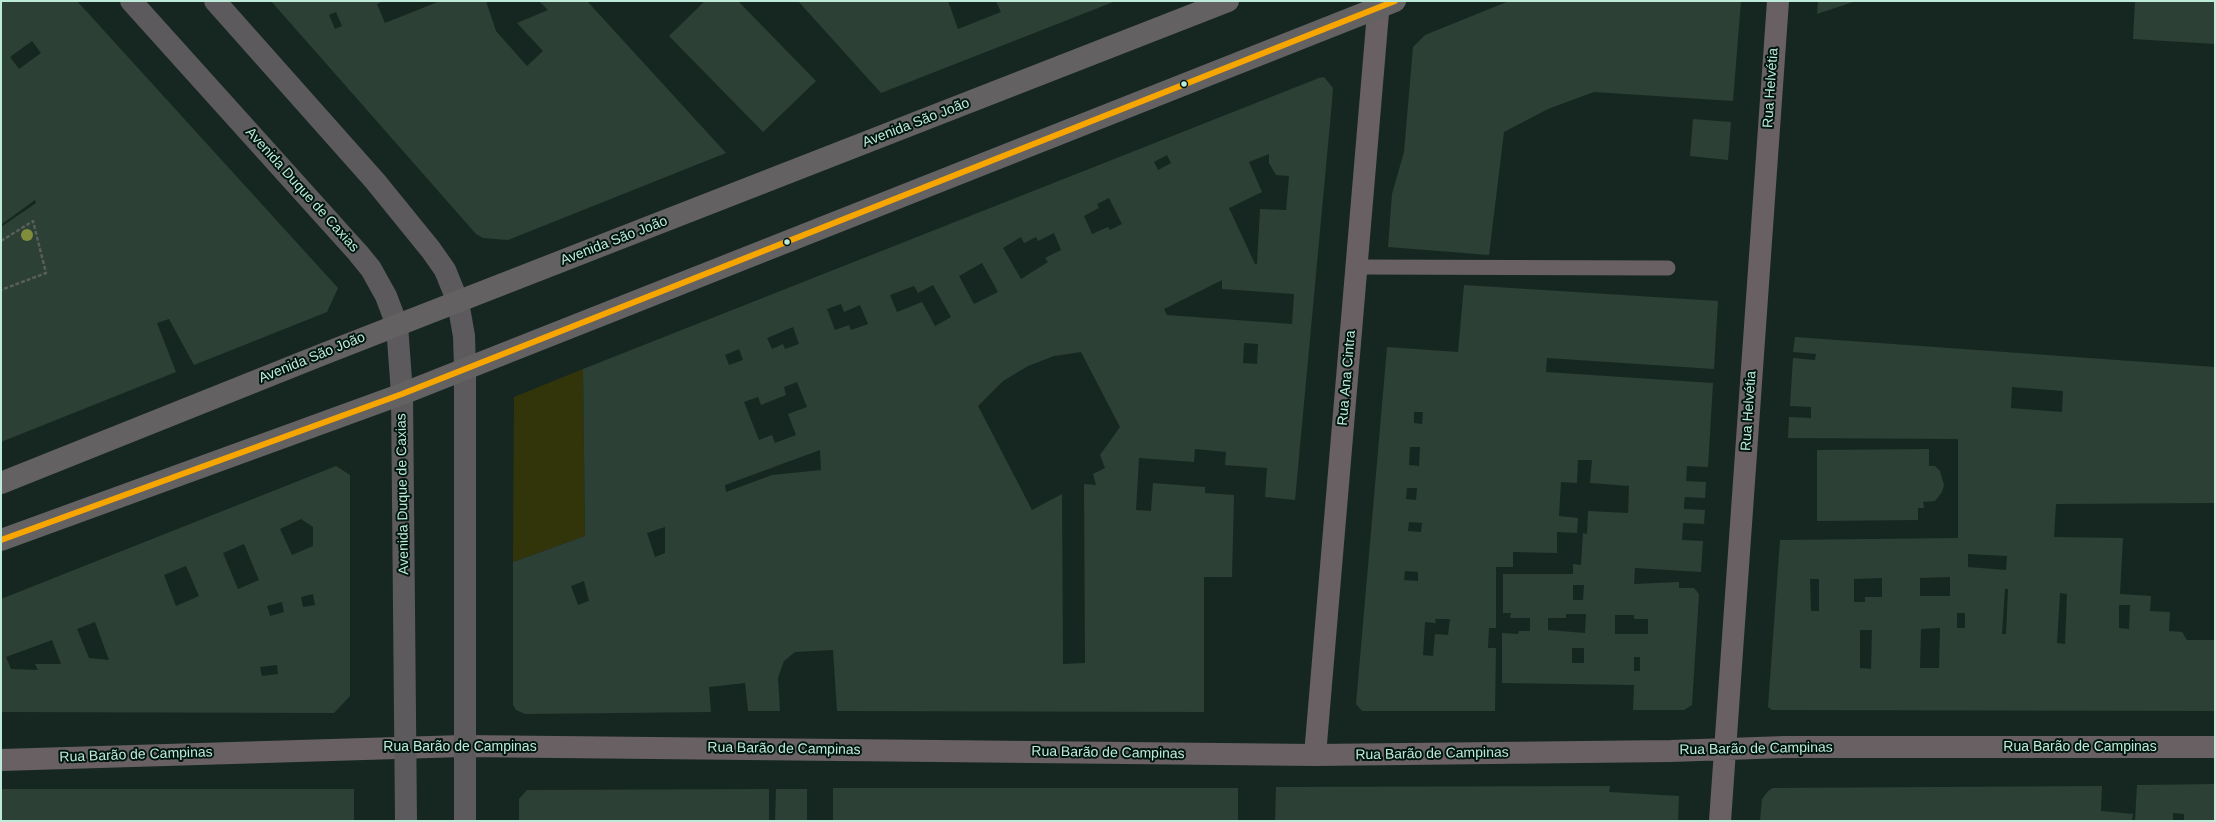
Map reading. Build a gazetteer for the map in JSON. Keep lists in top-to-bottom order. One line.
{"streets":{"main road":["Avenida São João","Avenida Duque de Caxias"],"street":["Rua Helvétia","Rua Ana Cintra","Rua Barão de Campinas"]},"crossings":[["Rua Helvétia","Rua Barão de Campinas"],["Avenida São João","Avenida Duque de Caxias"],["Avenida Duque de Caxias","Rua Barão de Campinas"],["Rua Ana Cintra","Rua Barão de Campinas"]]}
